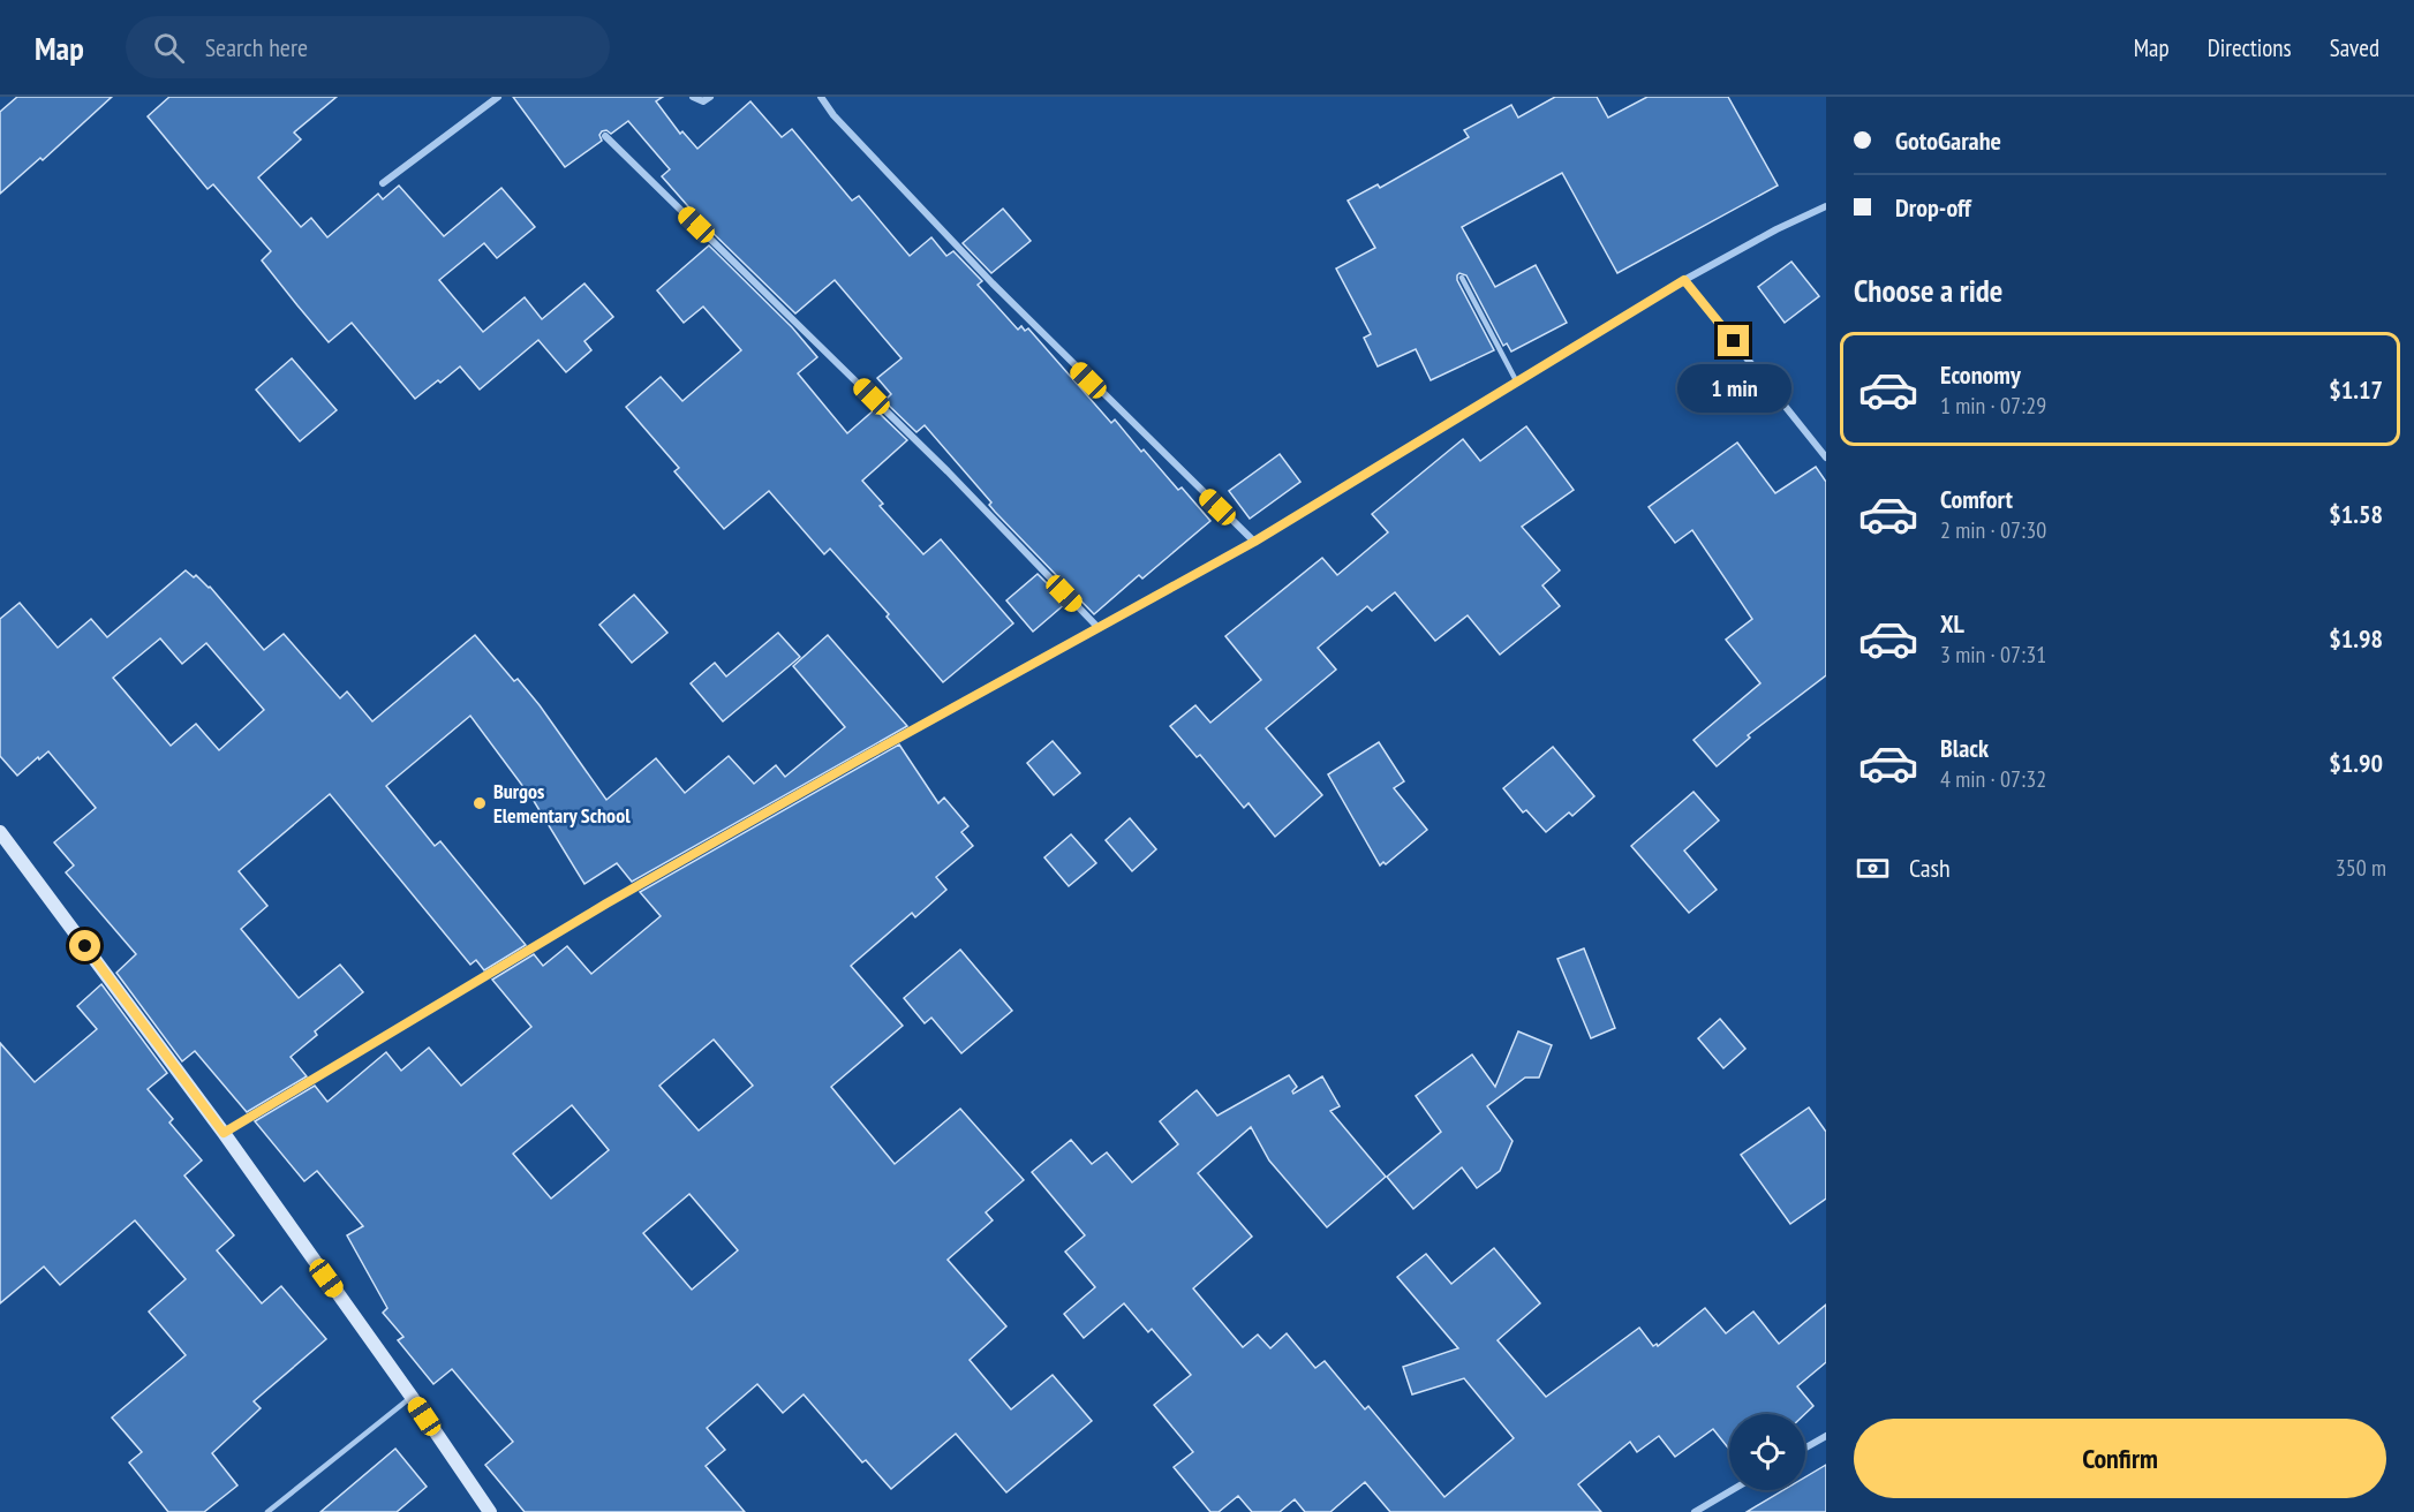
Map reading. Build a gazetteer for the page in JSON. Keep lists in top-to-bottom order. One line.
{"places":["Burgos Elementary School"],"page":{"header":"Map","search":"Search here","nav":["Map","Directions","Saved"],"banner":["GotoGarahe","Drop-off"],"heading":"Choose a ride","list":[{"name":"Economy","note":"1 min · 07:29","value":"$1.17"},{"name":"Comfort","note":"2 min · 07:30","value":"$1.58"},{"name":"XL","note":"3 min · 07:31","value":"$1.98"},{"name":"Black","note":"4 min · 07:32","value":"$1.90"}],"bubble":"1 min","pay":["Cash","350 m"],"buttons":"Confirm"}}
